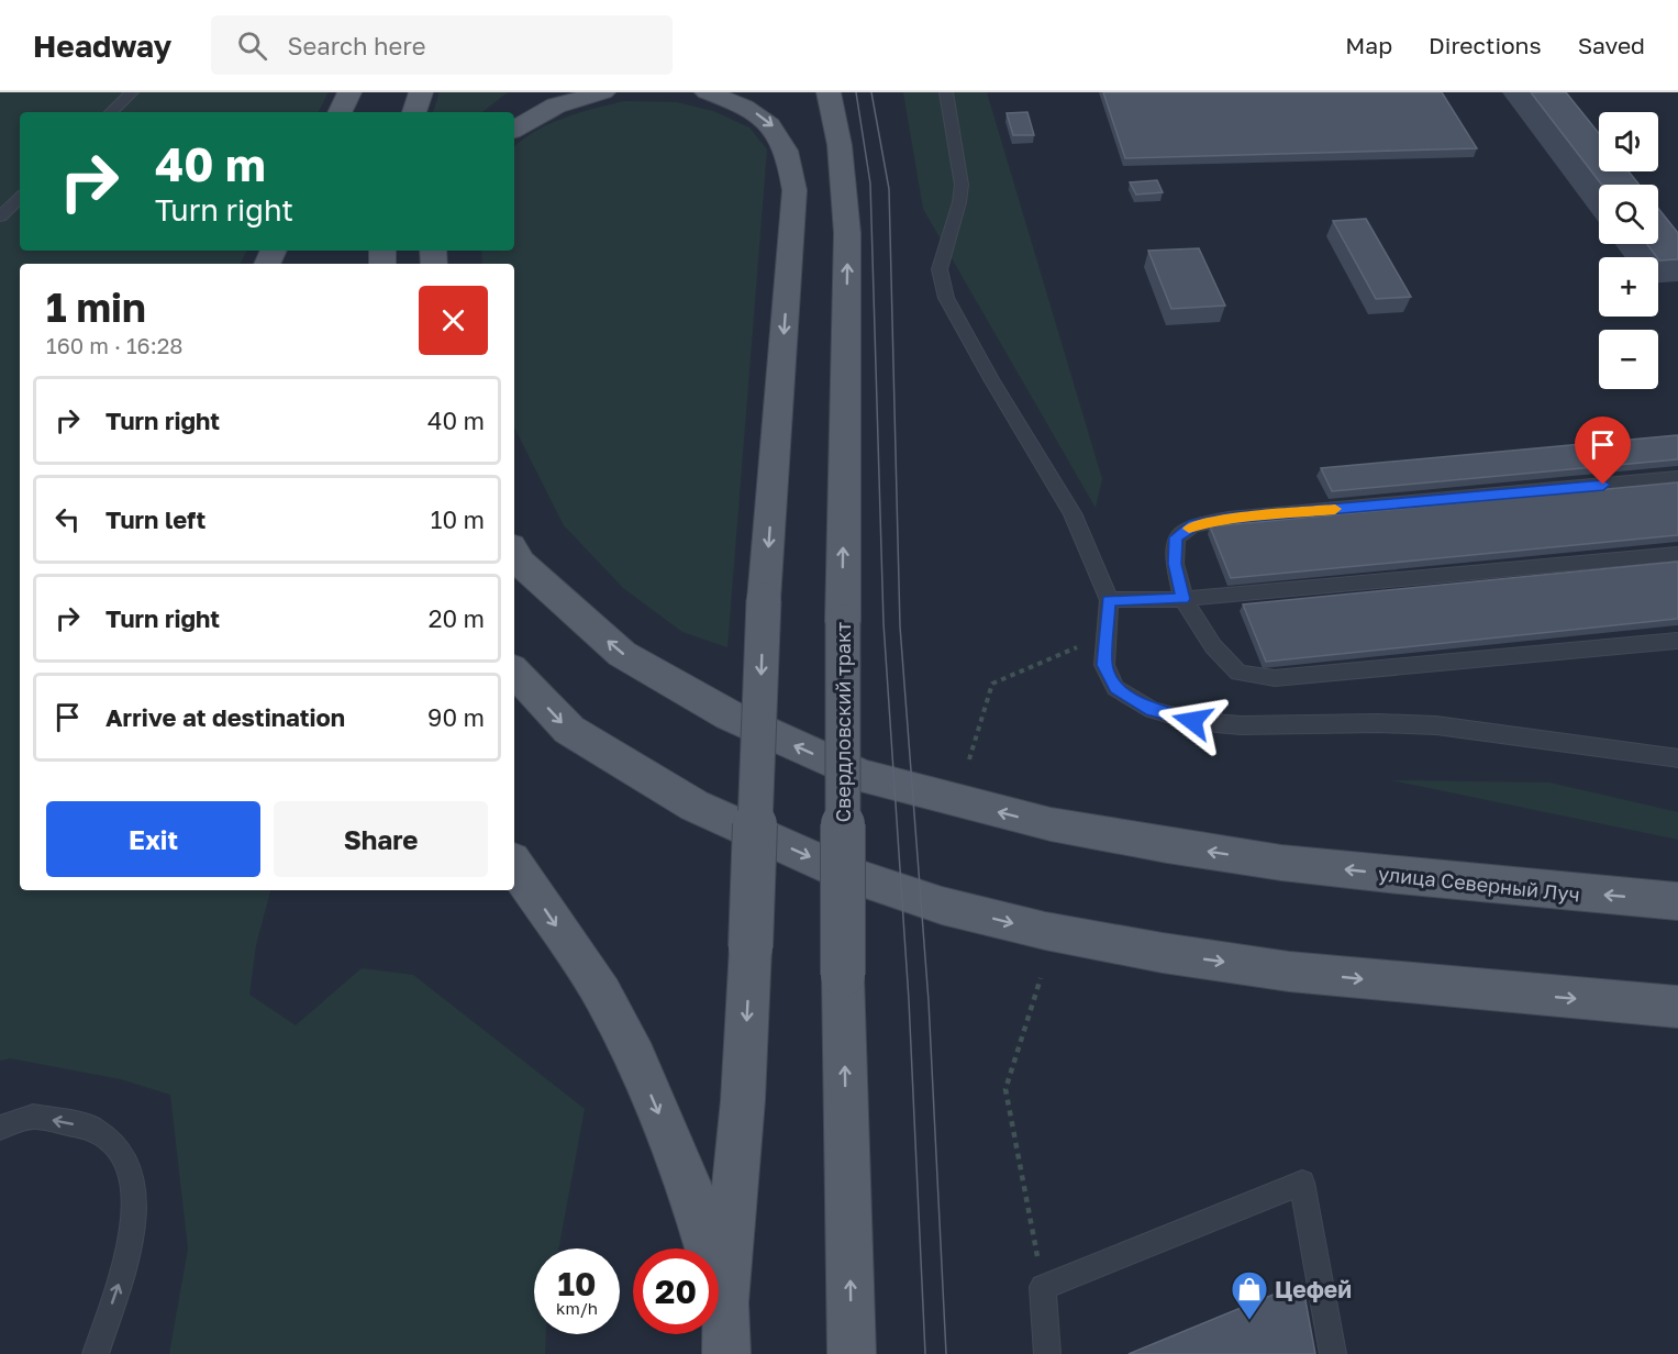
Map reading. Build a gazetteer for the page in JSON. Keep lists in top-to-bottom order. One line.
{"streets":{"main road":["Свердловский тракт","улица Северный Луч"]},"places":{"shop":["Цефей"]},"page":{"header":"Headway","search":"Search here","nav":["Map","Directions","Saved"],"map_buttons":["+","−"],"turn":["40 m","Turn right"],"heading":["1 min","160 m · 16:28"],"list":[{"name":"Turn right","value":"40 m"},{"name":"Turn left","value":"10 m"},{"name":"Turn right","value":"20 m"},{"name":"Arrive at destination","value":"90 m"}],"buttons":["Exit","Share"],"speed":"10 km/h","limit":"20"}}
